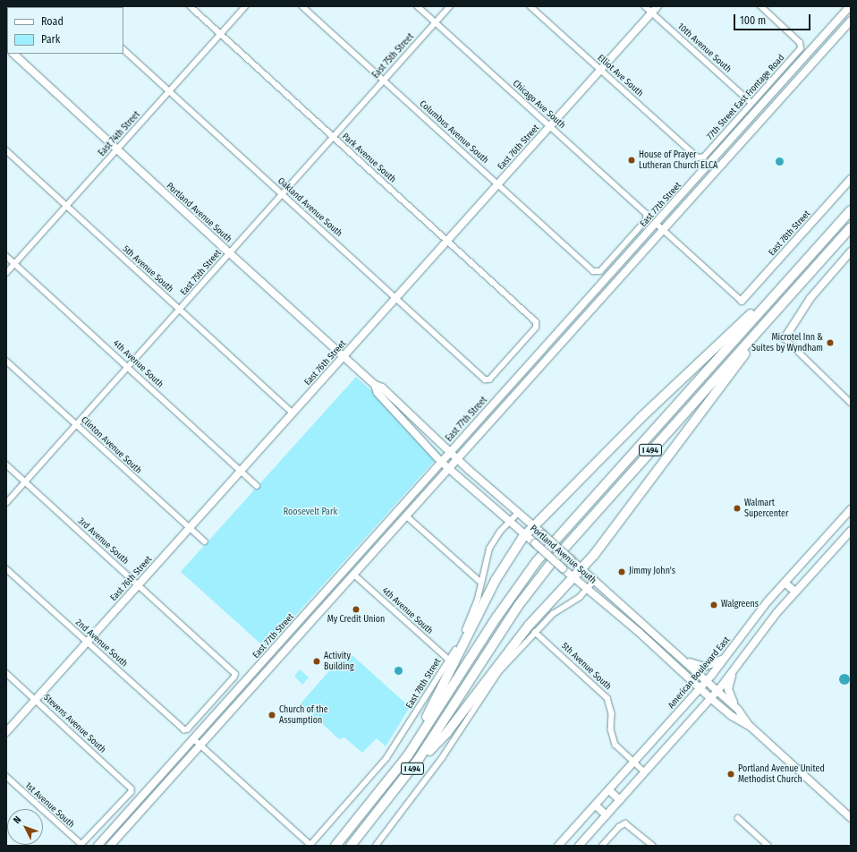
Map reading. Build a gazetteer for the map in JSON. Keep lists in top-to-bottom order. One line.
{"streets":{"highway":["I 494"],"street":["10th Avenue South","East 75th Street","Elliot Ave South","77th Street East Frontage Road","Chicago Ave South","Columbus Avenue South","East 74th Street","East 76th Street","Park Avenue South","East 77th Street","Oakland Avenue South","Portland Avenue South","East 78th Street","5th Avenue South","4th Avenue South","Clinton Avenue South","3rd Avenue South","2nd Avenue South","American Boulevard East","Stevens Avenue South","1st Avenue South"]},"crossings":[["10th Avenue South","77th Street East Frontage Road"],["10th Avenue South","East 76th Street"],["East 75th Street","Chicago Ave South"],["East 75th Street","Columbus Avenue South"],["East 75th Street","Park Avenue South"],["East 75th Street","Oakland Avenue South"],["East 75th Street","Portland Avenue South"],["East 75th Street","5th Avenue South"],["East 75th Street","4th Avenue South"],["East 75th Street","Clinton Avenue South"],["East 75th Street","3rd Avenue South"],["Elliot Ave South","77th Street East Frontage Road"],["Elliot Ave South","East 76th Street"],["Chicago Ave South","Columbus Avenue South"],["Chicago Ave South","East 76th Street"],["Columbus Avenue South","East 76th Street"],["East 74th Street","Park Avenue South"],["East 74th Street","Oakland Avenue South"],["East 74th Street","Portland Avenue South"],["East 74th Street","5th Avenue South"],["East 74th Street","4th Avenue South"],["East 76th Street","Park Avenue South"],["East 76th Street","Oakland Avenue South"],["East 76th Street","Portland Avenue South"],["East 76th Street","5th Avenue South"],["East 76th Street","4th Avenue South"],["East 76th Street","Clinton Avenue South"],["East 76th Street","3rd Avenue South"],["East 76th Street","2nd Avenue South"],["East 76th Street","Stevens Avenue South"],["Park Avenue South","Oakland Avenue South"],["East 77th Street","Portland Avenue South"],["East 77th Street","4th Avenue South"],["Portland Avenue South","East 78th Street"],["Portland Avenue South","American Boulevard East"],["East 78th Street","4th Avenue South"],["5th Avenue South","American Boulevard East"],["3rd Avenue South","2nd Avenue South"],["Stevens Avenue South","1st Avenue South"]],"parks":["Roosevelt Park"],"places":["House of Prayer Lutheran Church ELCA","Microtel Inn & Suites by Wyndham","Walmart Supercenter","Jimmy John's","Walgreens","My Credit Union","Activity Building","Church of the Assumption","Portland Avenue United Methodist Church"],"legend":["Road","Park"],"scale_bar":"100 m","north":"top left"}
